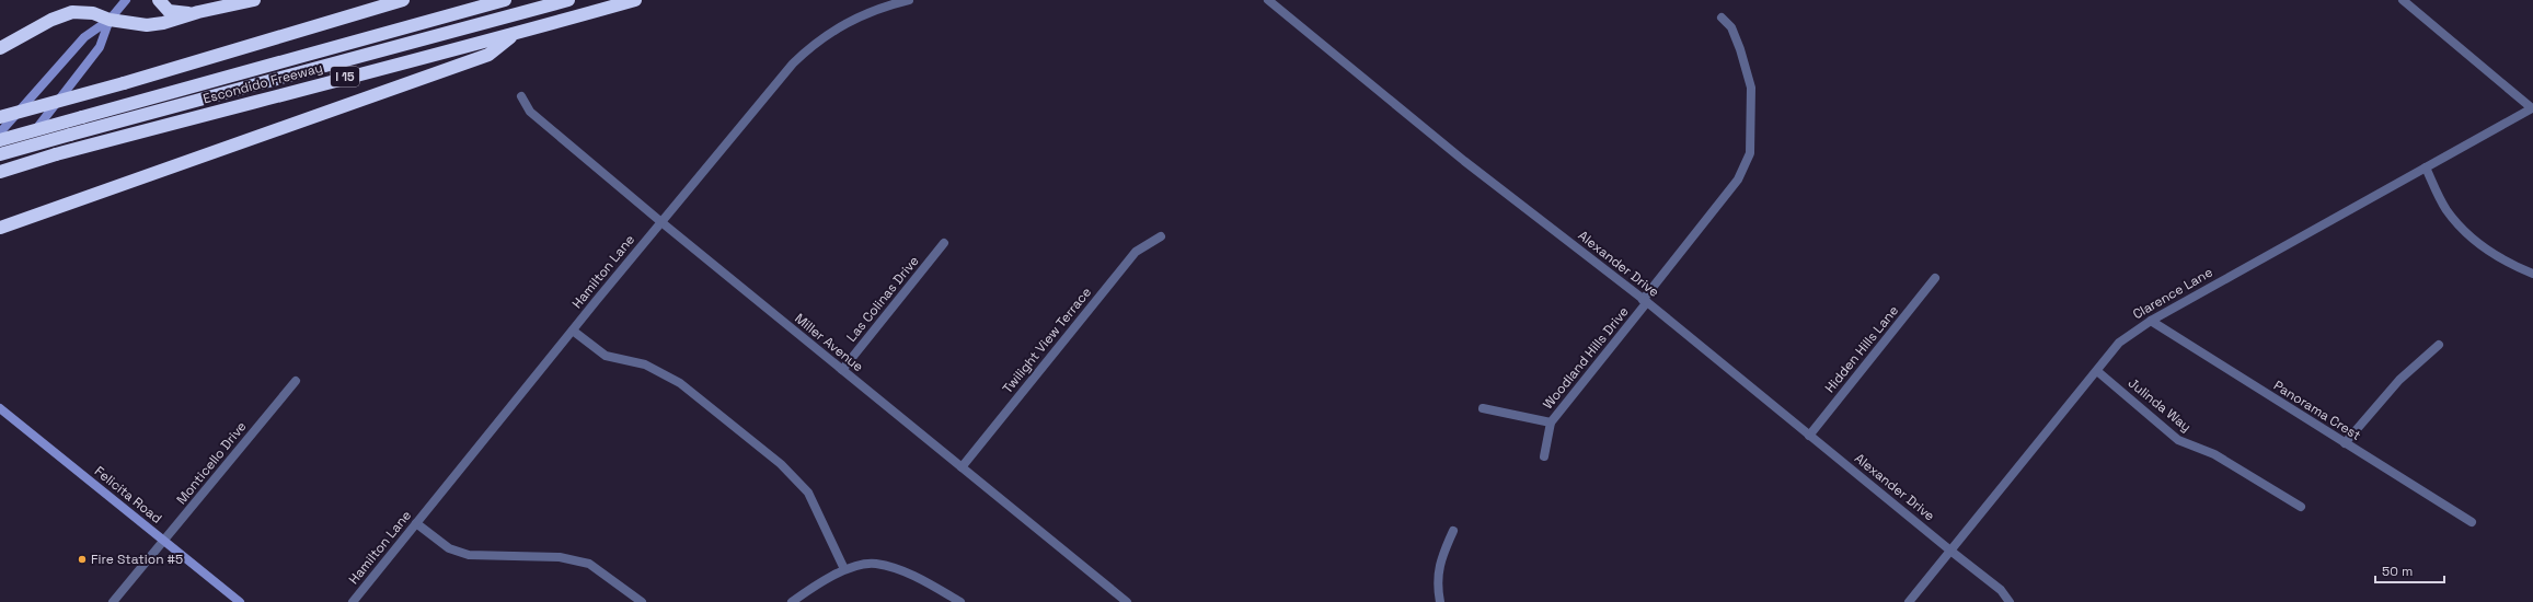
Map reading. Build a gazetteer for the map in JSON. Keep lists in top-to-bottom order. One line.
{"streets":{"highway":["I 15","Escondido Freeway"],"main road":["Felicita Road"],"street":["Alexander Drive","Hamilton Lane","Clarence Lane","Las Colinas Drive","Twilight View Terrace","Miller Avenue","Hidden Hills Lane","Woodland Hills Drive","Julinda Way","Panorama Crest","Monticello Drive"]},"crossings":[["Alexander Drive","Clarence Lane"],["Alexander Drive","Hidden Hills Lane"],["Alexander Drive","Woodland Hills Drive"],["Hamilton Lane","Miller Avenue"],["Clarence Lane","Julinda Way"],["Clarence Lane","Panorama Crest"],["Las Colinas Drive","Miller Avenue"],["Twilight View Terrace","Miller Avenue"],["Monticello Drive","Felicita Road"]],"places":["Fire Station #5"],"scale_bar":"50 m"}
